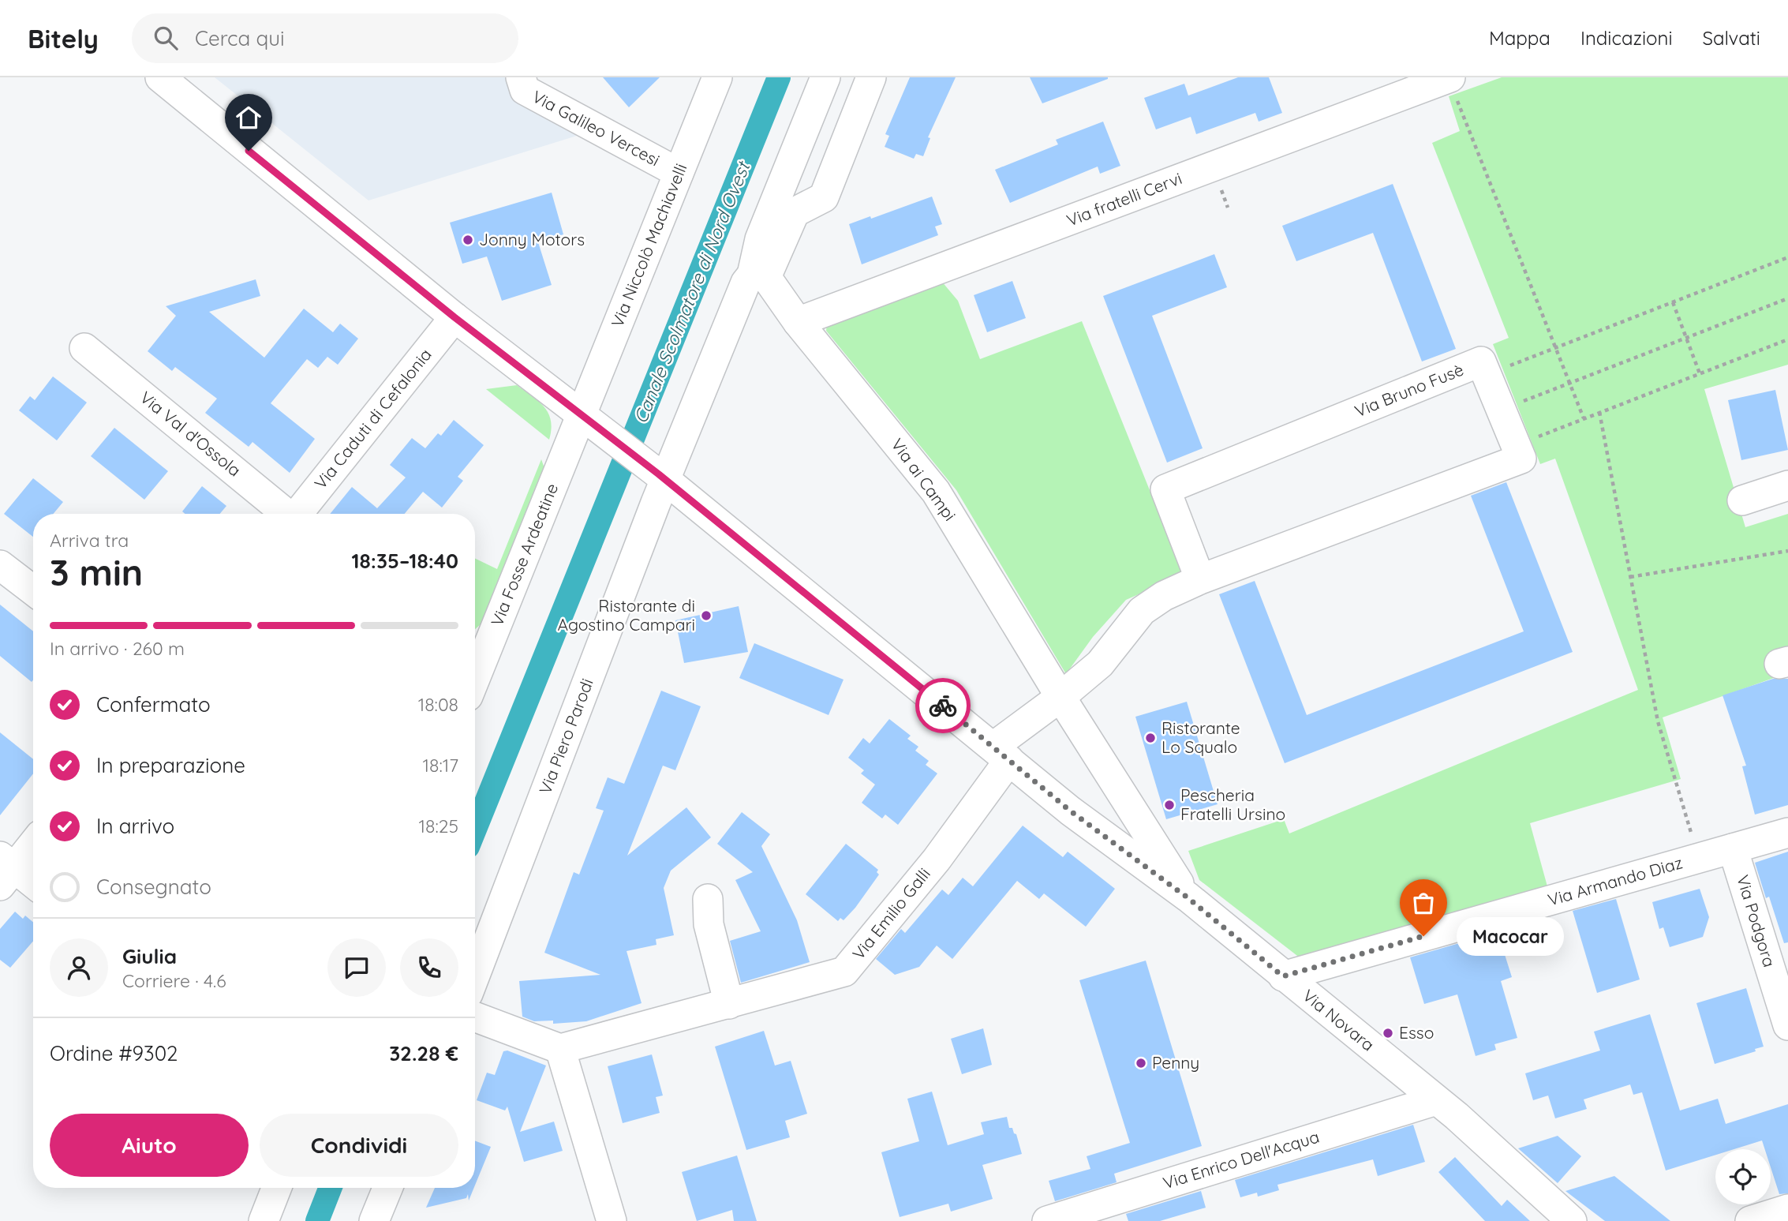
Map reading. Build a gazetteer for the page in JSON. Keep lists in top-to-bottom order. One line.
{"streets":{"street":["Via Galileo Vercesi","Via fratelli Cervi","Via Niccolò Machiavelli","Via Bruno Fusè","Via Caduti di Cefalonia","Via Val d'Ossola","Via ai Campi","Via Fosse Ardeatine","Via Piero Parodi","Via Armando Diaz","Via Emilio Galli","Via Podgora","Via Novara","Via Enrico Dell'Acqua"]},"crossings":[["Via Galileo Vercesi","Via Niccolò Machiavelli"],["Via fratelli Cervi","Via ai Campi"],["Via Niccolò Machiavelli","Via Fosse Ardeatine"],["Via Niccolò Machiavelli","Via Novara"],["Via Caduti di Cefalonia","Via Novara"],["Via ai Campi","Via Novara"],["Via Fosse Ardeatine","Via Novara"],["Via Piero Parodi","Via Novara"],["Via Armando Diaz","Via Podgora"],["Via Armando Diaz","Via Novara"],["Via Emilio Galli","Via Novara"],["Via Novara","Via Enrico Dell'Acqua"]],"water":["Canale Scolmatore di Nord Ovest"],"places":["Jonny Motors","Ristorante di Agostino Campari","Ristorante Lo Squalo","Pescheria Fratelli Ursino","Macocar","Esso","Penny"],"page":{"header":"Bitely","search":"Cerca qui","nav":["Mappa","Indicazioni","Salvati"],"heading":["3 min","Arriva tra","18:35–18:40"],"panel":["Giulia","Corriere · 4.6","Ordine #9302","32.28 €"],"bar":"In arrivo · 260 m","list":[["Confermato","18:08"],["In preparazione","18:17"],["In arrivo","18:25"],"Consegnato"],"bubble":"Macocar","buttons":["Aiuto","Condividi"]}}
